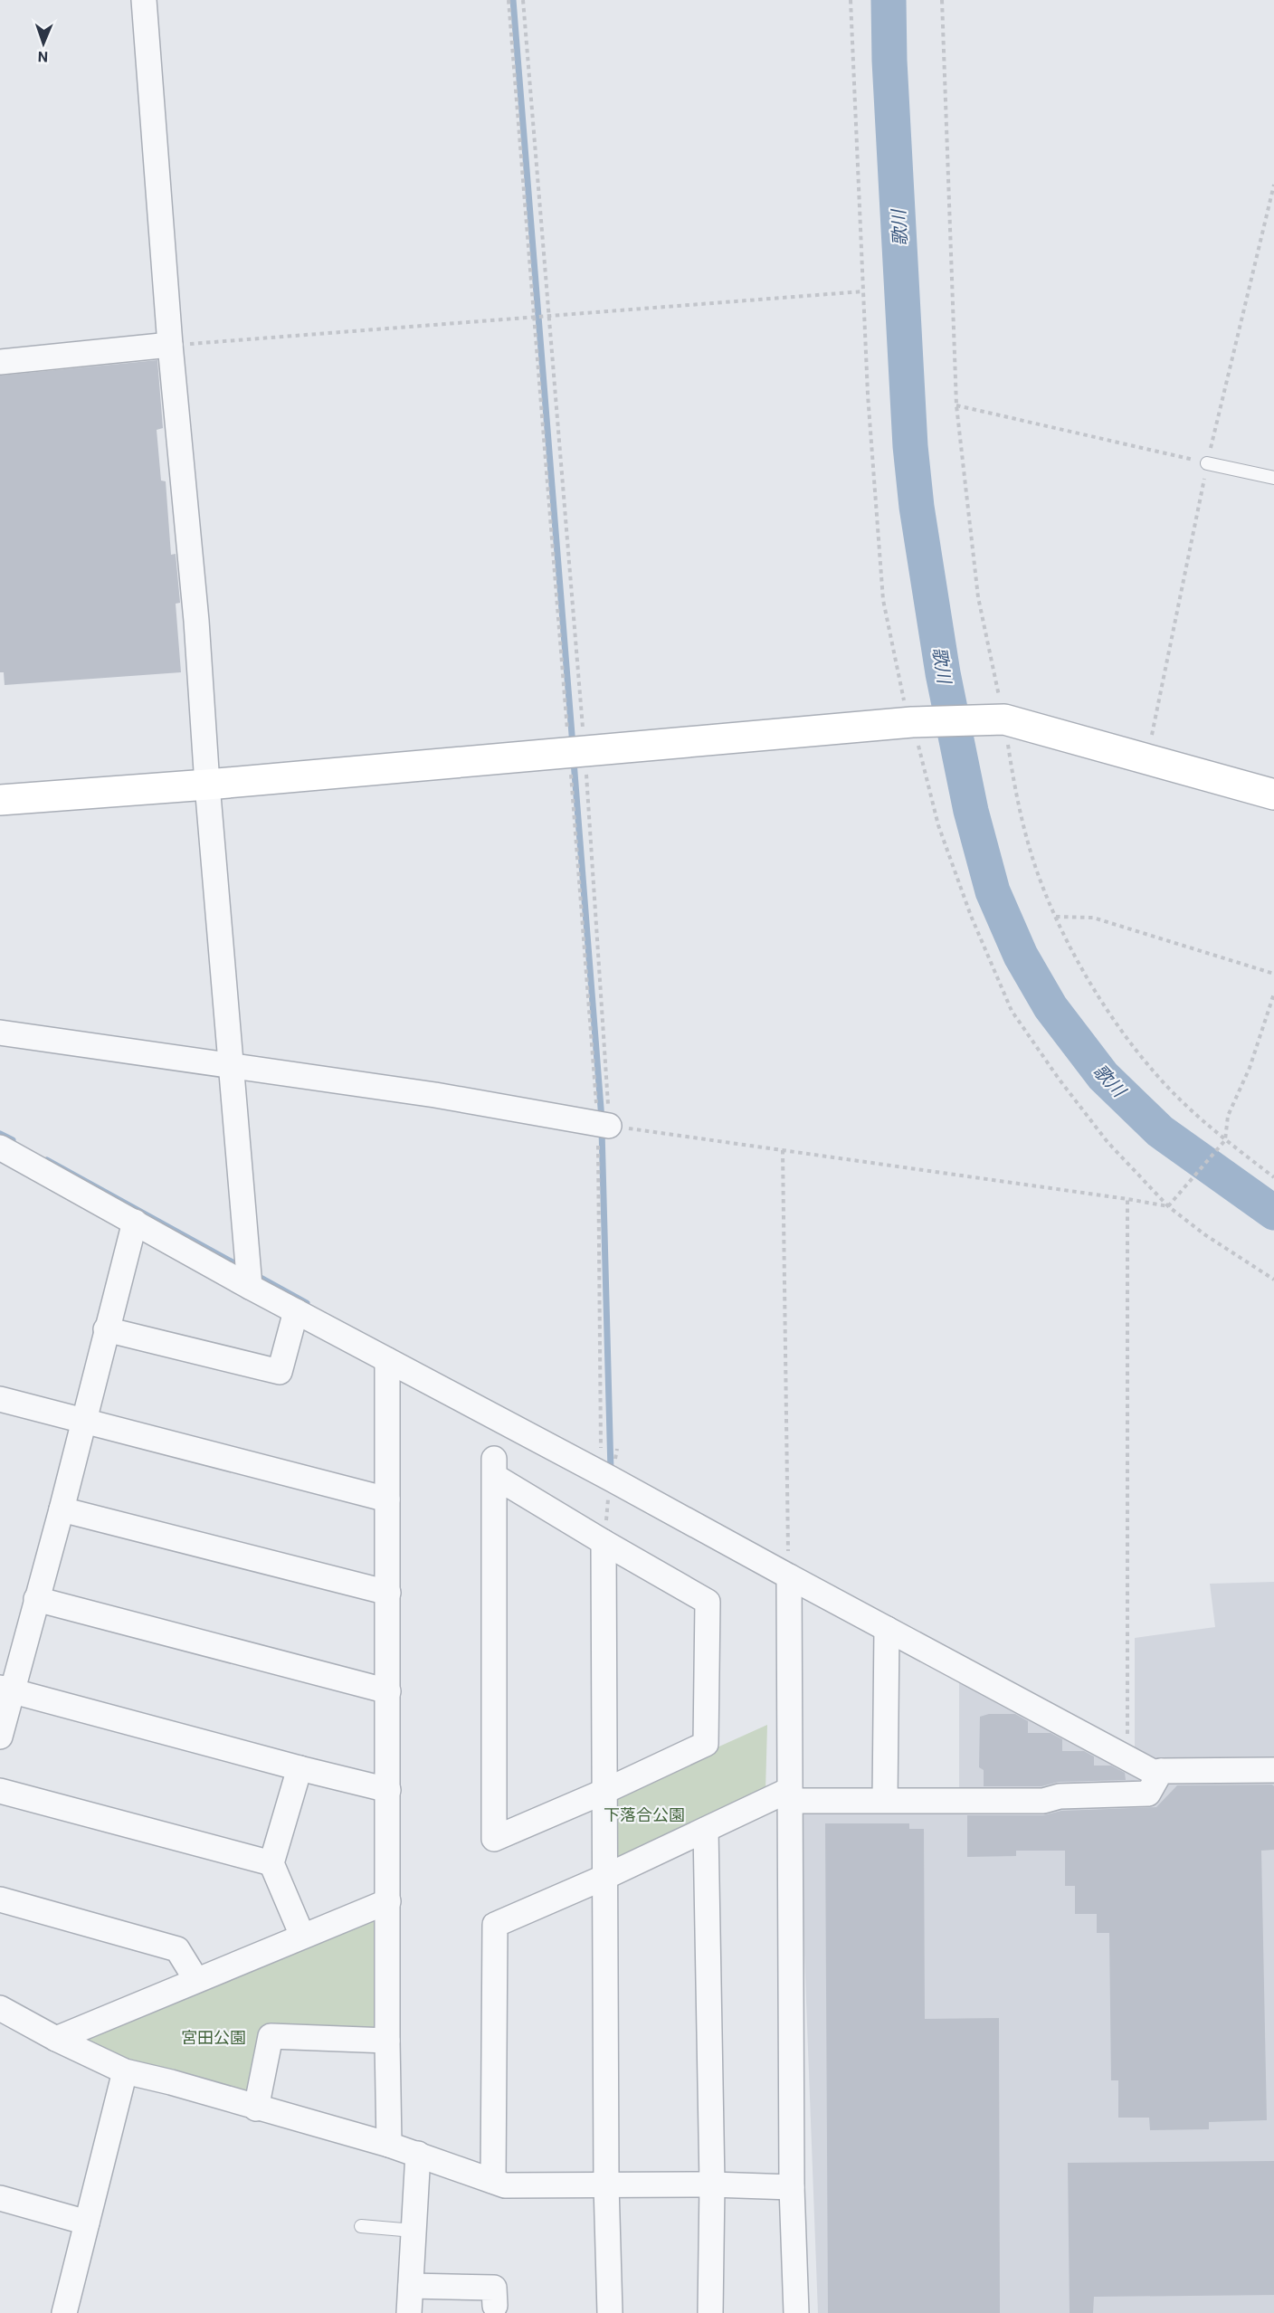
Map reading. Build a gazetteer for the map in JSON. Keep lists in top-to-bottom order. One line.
{"water":["歌川"],"parks":["下落合公園","宮田公園"],"north":"bottom"}
